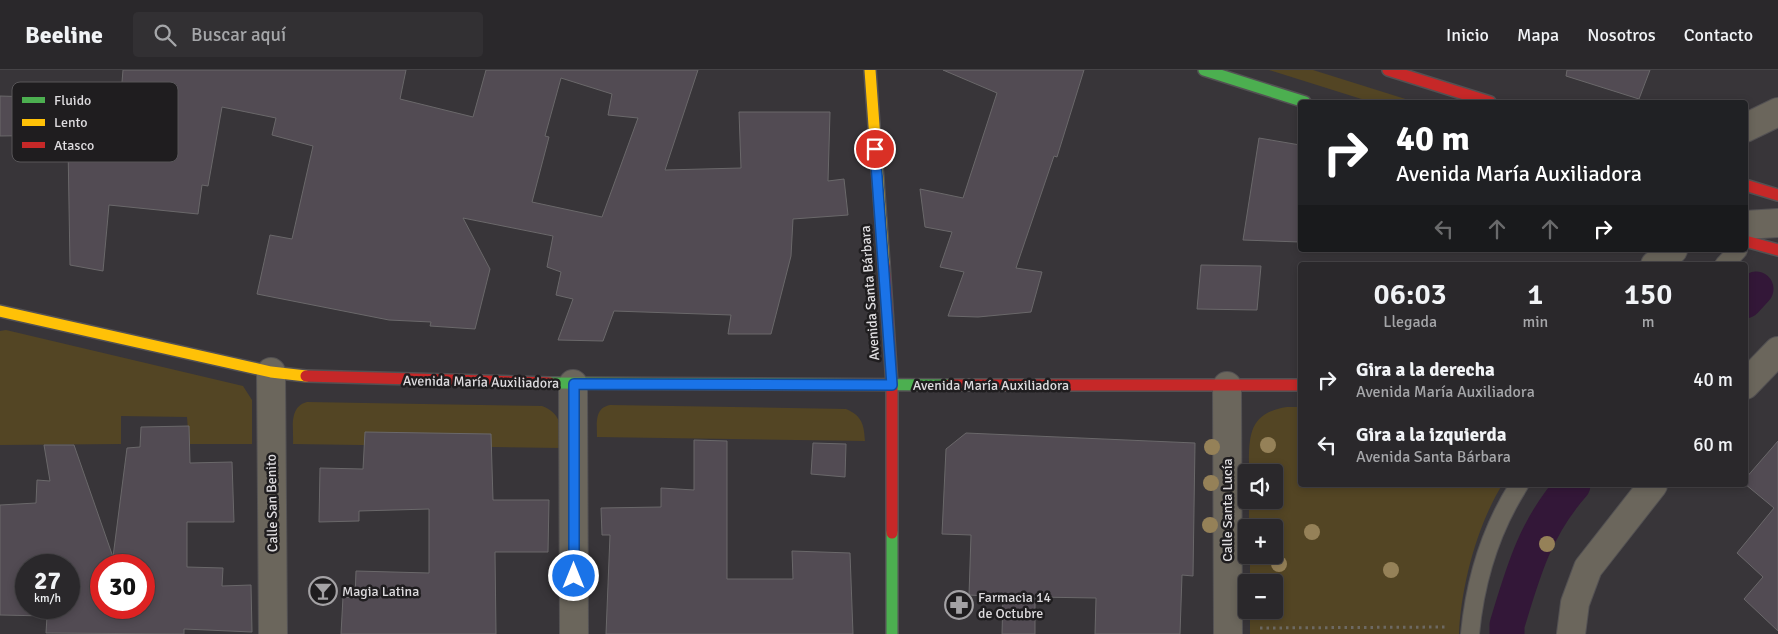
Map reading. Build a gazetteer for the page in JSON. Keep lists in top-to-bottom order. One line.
{"streets":{"main road":["Avenida Santa Bárbara","Avenida María Auxiliadora"],"street":["Calle San Benito","Calle Santa Lucía"]},"crossings":[["Avenida Santa Bárbara","Avenida María Auxiliadora"],["Avenida María Auxiliadora","Calle San Benito"],["Avenida María Auxiliadora","Calle Santa Lucía"]],"places":{"bar":["Magia Latina"],"pharmacy":["Farmacia 14 de Octubre"]},"legend":["Fluido","Lento","Atasco"],"page":{"header":"Beeline","search":"Buscar aquí","nav":["Inicio","Mapa","Nosotros","Contacto"],"turn":["40 m","Avenida María Auxiliadora"],"eta":["06:03","Llegada","1","min","150","m"],"list":[{"name":"Gira a la derecha","note":"Avenida María Auxiliadora","value":"40 m"},{"name":"Gira a la izquierda","note":"Avenida Santa Bárbara","value":"60 m"}],"map_buttons":["+","−"],"speed":"27 km/h","limit":"30"}}
